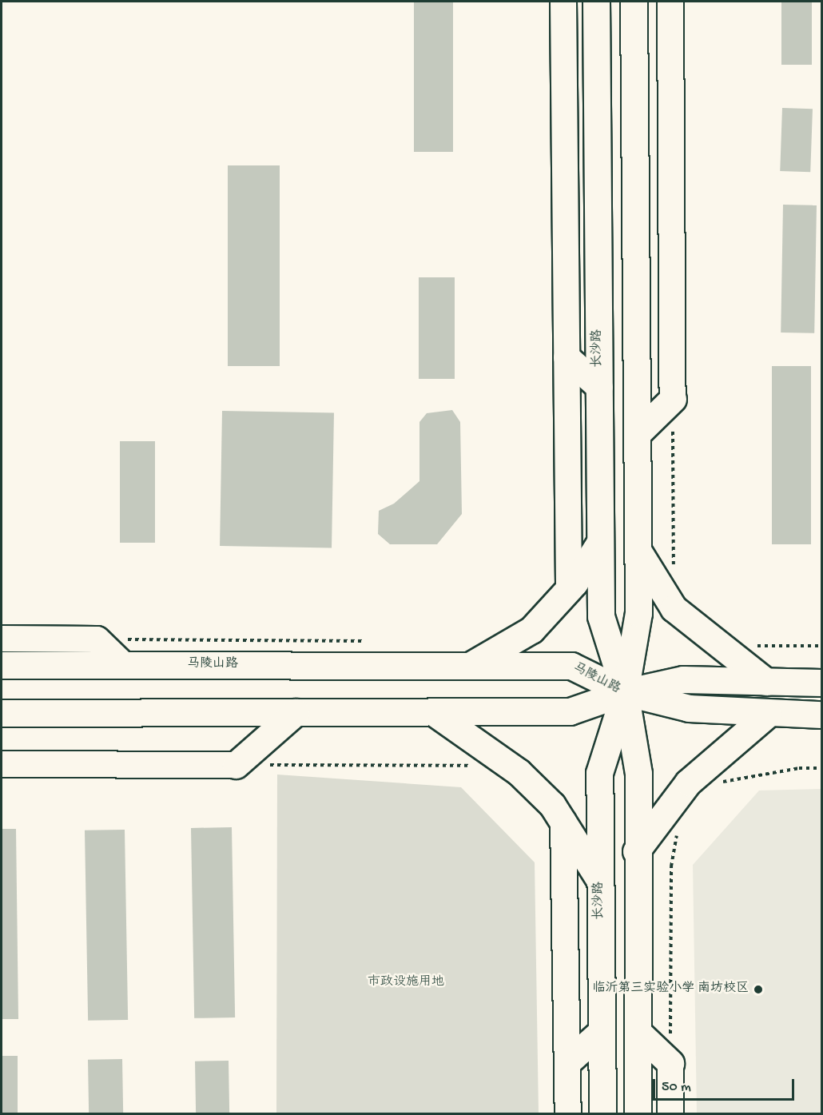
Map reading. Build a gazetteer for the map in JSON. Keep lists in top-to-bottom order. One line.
{"streets":{"main road":["长沙路","马陵山路"]},"crossings":[["长沙路","马陵山路"]],"parks":["市政设施用地"],"places":["临沂第三实验小学 南坊校区"],"scale_bar":"50 m"}
